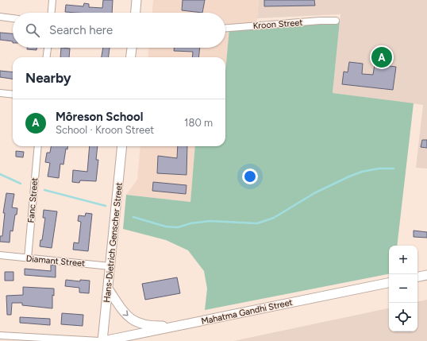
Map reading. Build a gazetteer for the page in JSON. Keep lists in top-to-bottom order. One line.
{"streets":{"street":["Kroon Street","Fanc Street","Hans-Dietrich Genscher Street","Diamant Street","Mahatma Gandhi Street"]},"crossings":[["Fanc Street","Diamant Street"],["Hans-Dietrich Genscher Street","Diamant Street"],["Hans-Dietrich Genscher Street","Mahatma Gandhi Street"]],"page":{"search":"Search here","pins":"A","heading":"Nearby","list":[{"mark":"A","name":"Môreson School","note":"School · Kroon Street","value":"180 m"}],"map_buttons":["+","−"]}}
